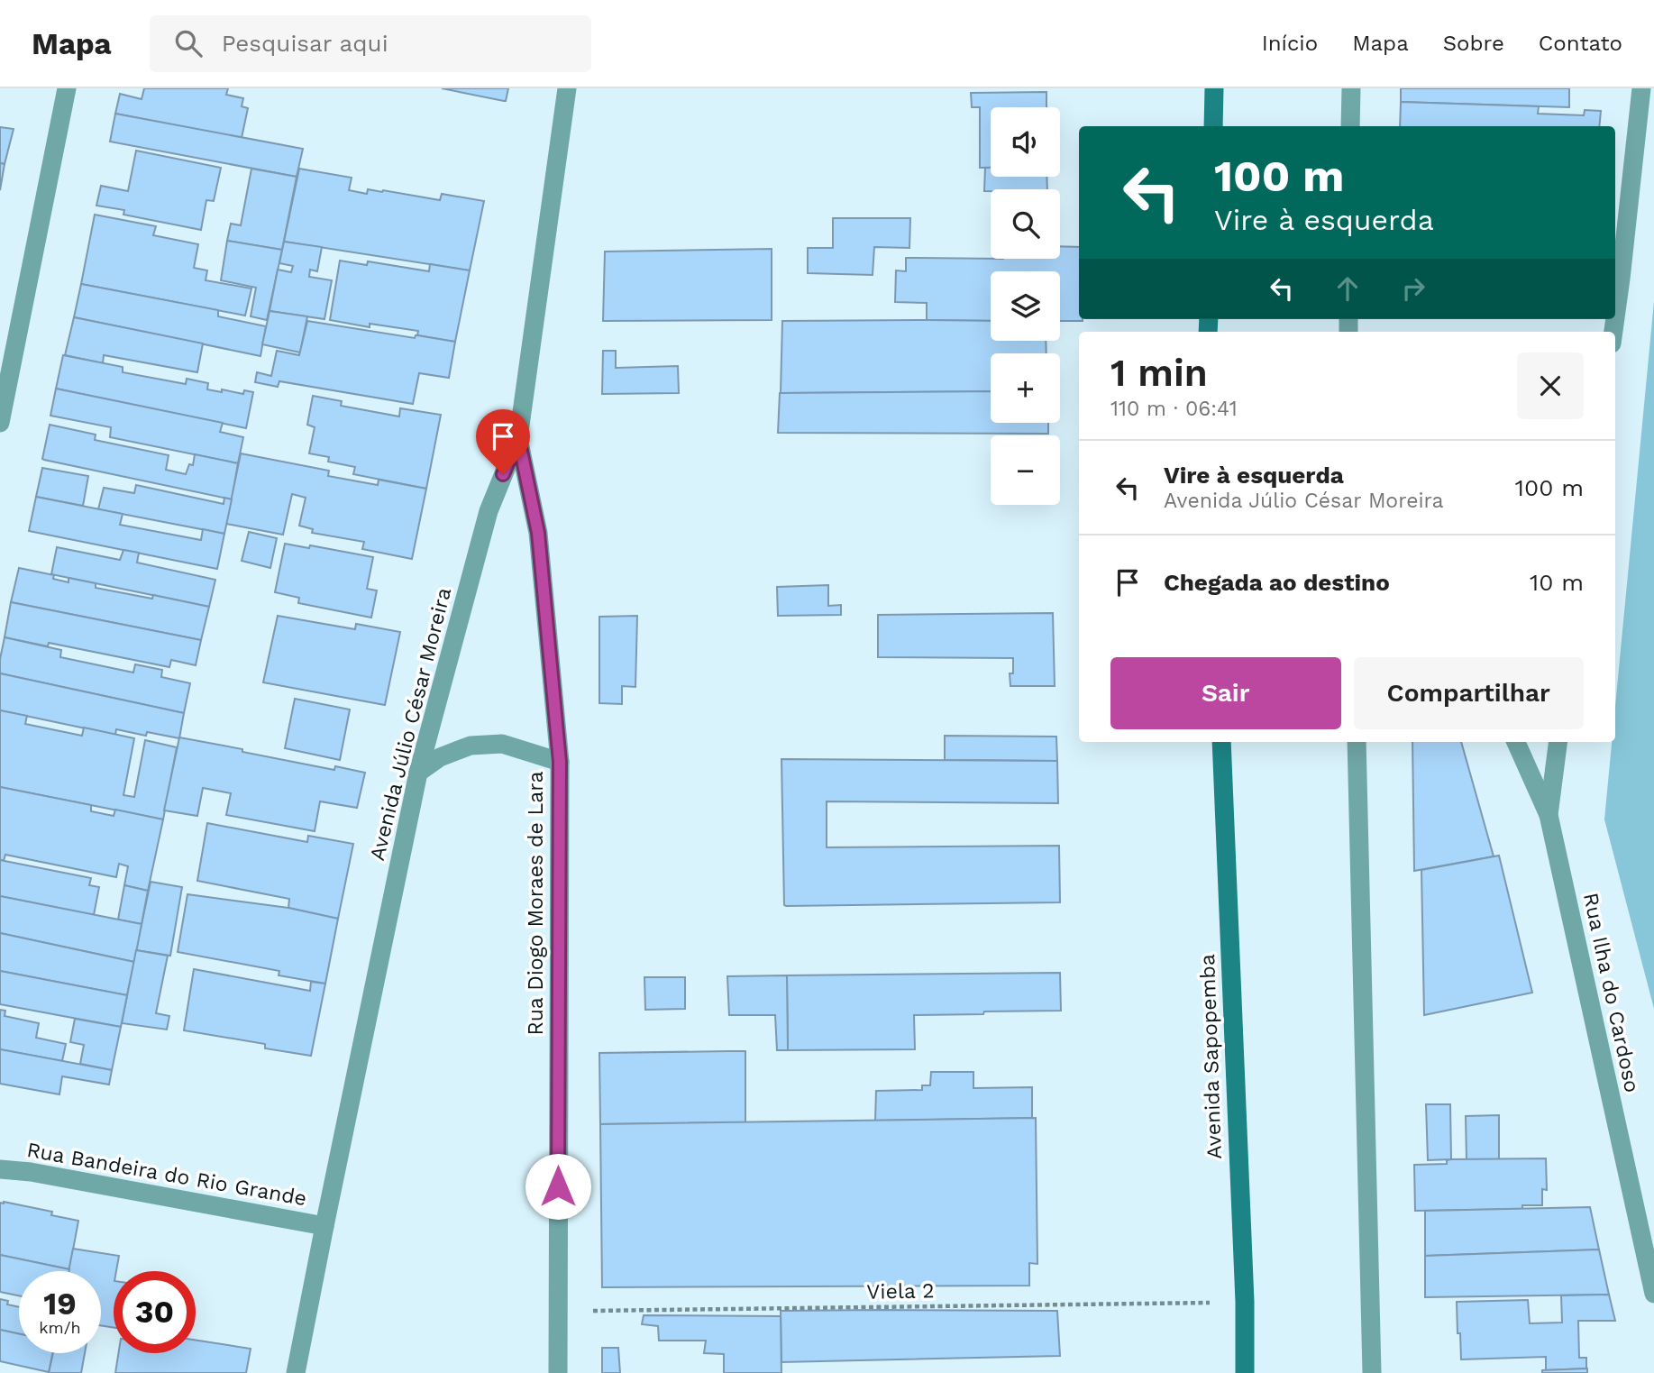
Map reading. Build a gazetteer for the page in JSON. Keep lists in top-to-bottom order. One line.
{"streets":{"main road":["Avenida Sapopemba"],"street":["Avenida Júlio César Moreira","Rua Diogo Moraes de Lara","Rua Ilha do Cardoso","Rua Bandeira do Rio Grande"],"path":["Viela 2"]},"crossings":[["Avenida Júlio César Moreira","Rua Diogo Moraes de Lara"],["Avenida Júlio César Moreira","Rua Bandeira do Rio Grande"],["Rua Diogo Moraes de Lara","Viela 2"],["Avenida Sapopemba","Viela 2"]],"page":{"header":"Mapa","search":"Pesquisar aqui","nav":["Início","Mapa","Sobre","Contato"],"map_buttons":["+","−"],"turn":["100 m","Vire à esquerda"],"heading":["1 min","110 m · 06:41"],"list":[{"name":"Vire à esquerda","note":"Avenida Júlio César Moreira","value":"100 m"},{"name":"Chegada ao destino","value":"10 m"}],"buttons":["Sair","Compartilhar"],"speed":"19 km/h","limit":"30"}}
